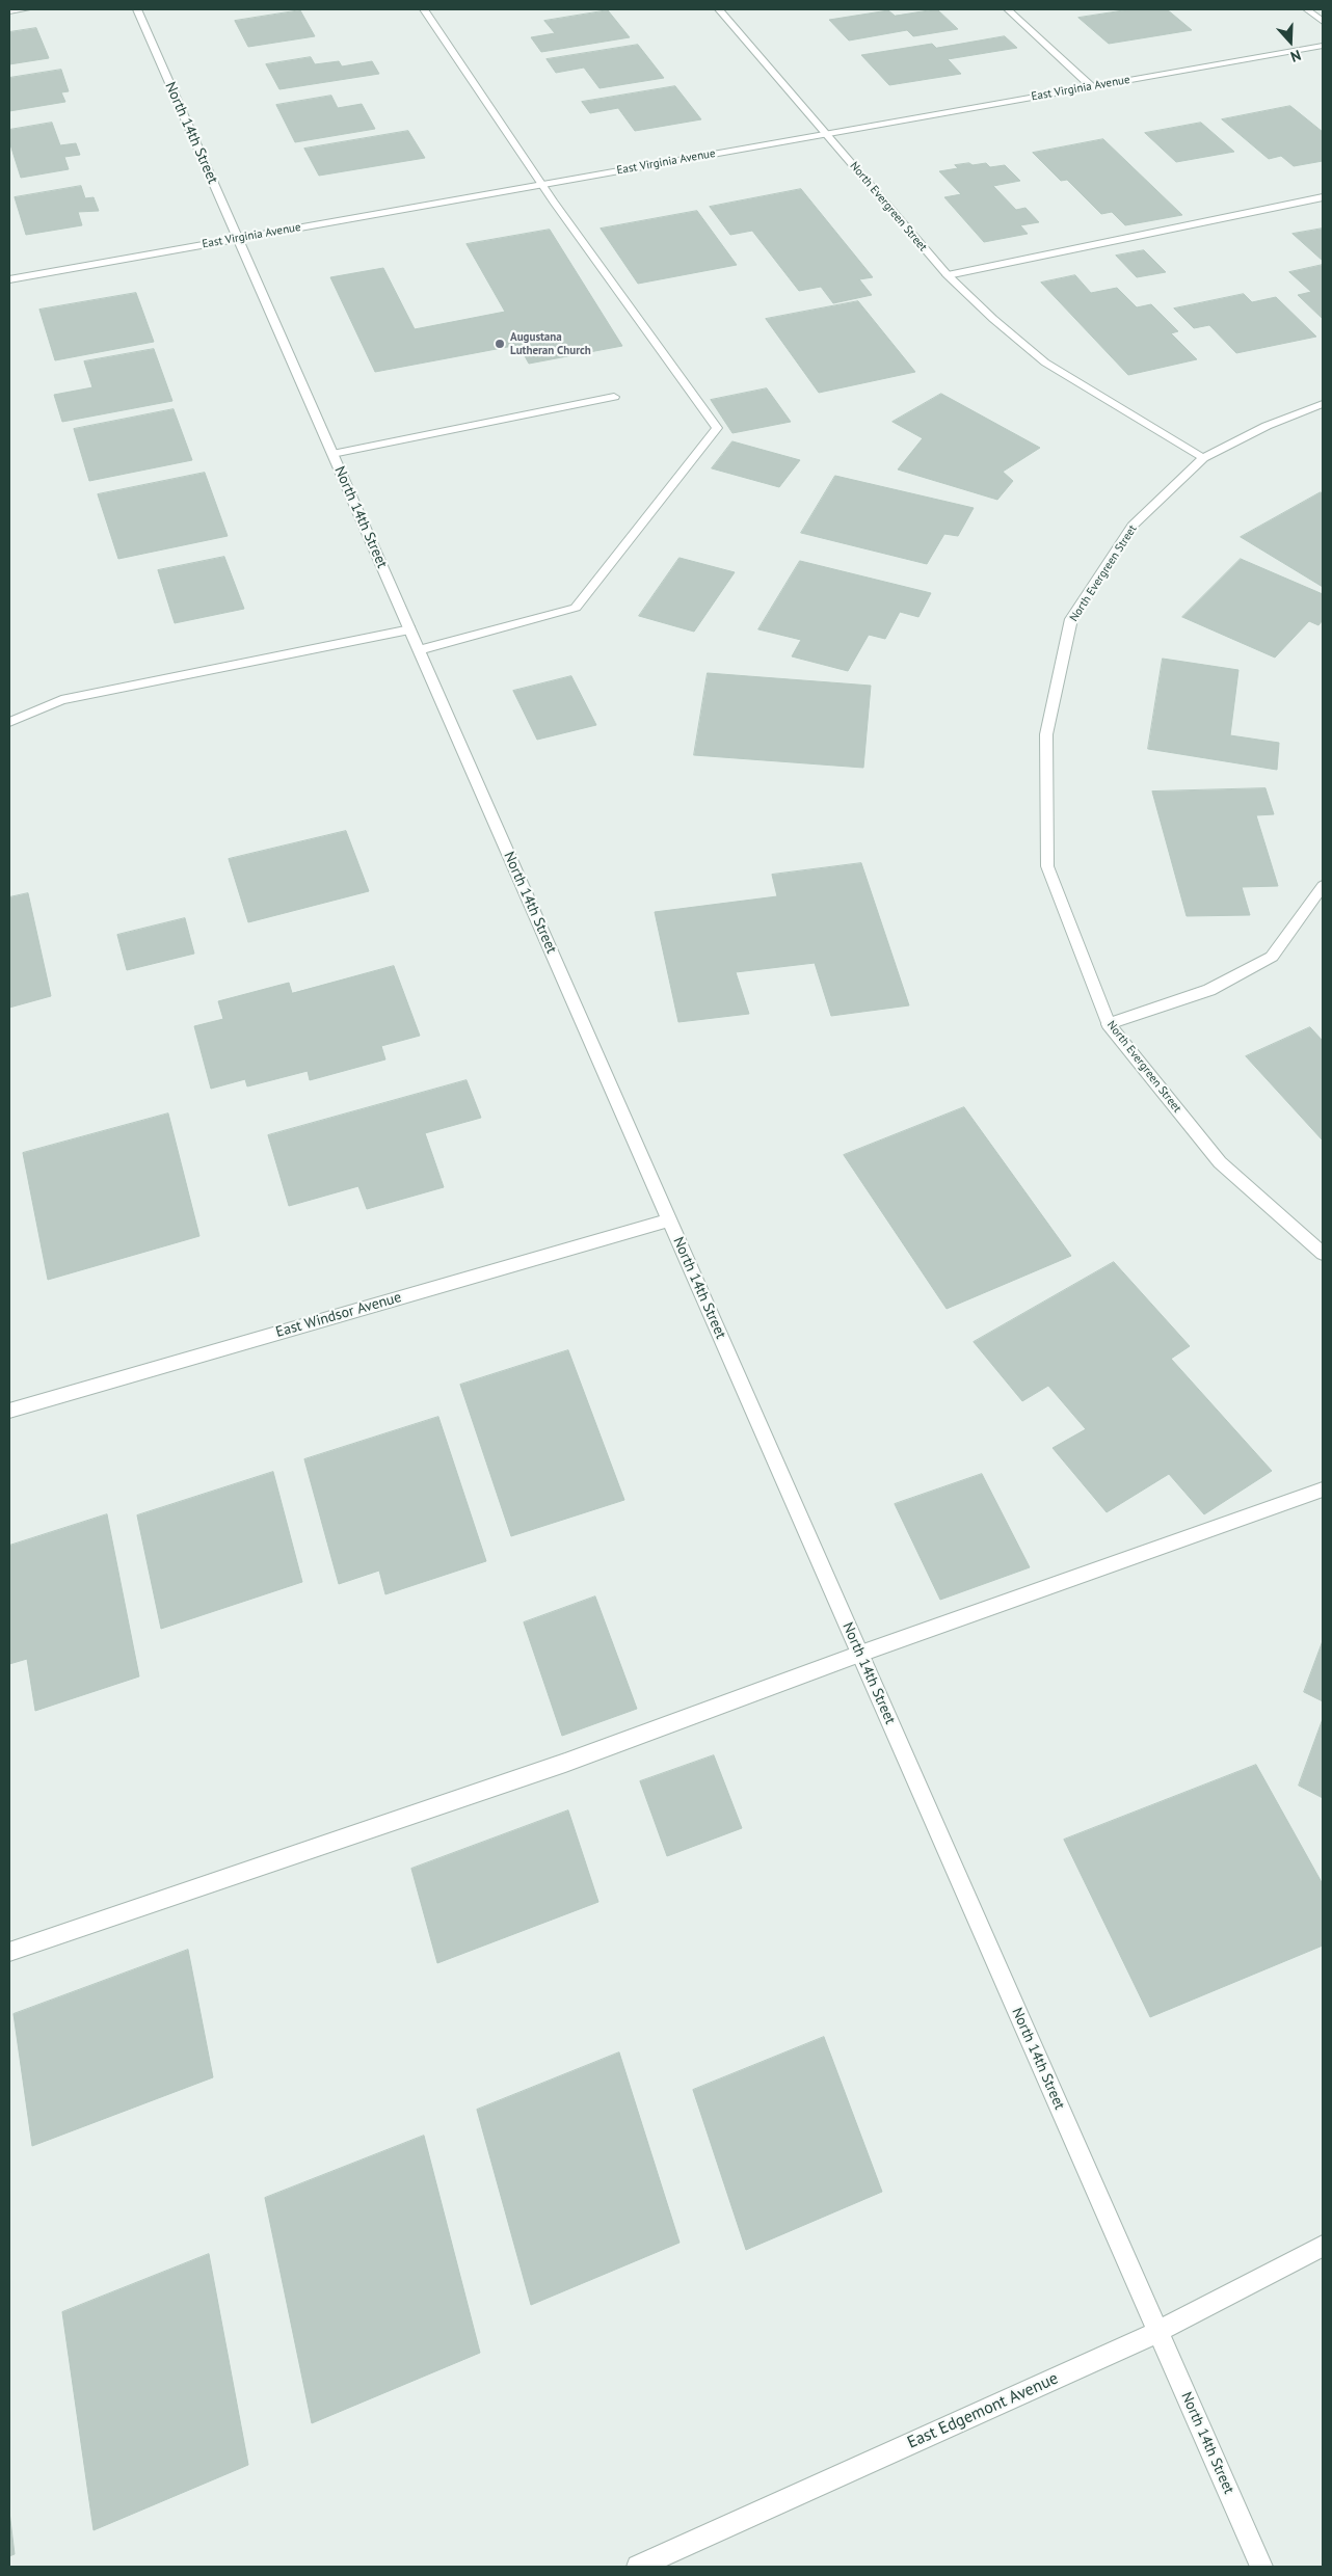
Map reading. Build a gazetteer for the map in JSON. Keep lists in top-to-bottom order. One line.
{"streets":{"street":["East Virginia Avenue","North 14th Street","North Evergreen Street","East Windsor Avenue","East Edgemont Avenue"]},"crossings":[["East Virginia Avenue","North 14th Street"],["East Virginia Avenue","North Evergreen Street"],["North 14th Street","East Windsor Avenue"],["North 14th Street","East Edgemont Avenue"]],"places":["Augustana Lutheran Church"],"north":"bottom"}
